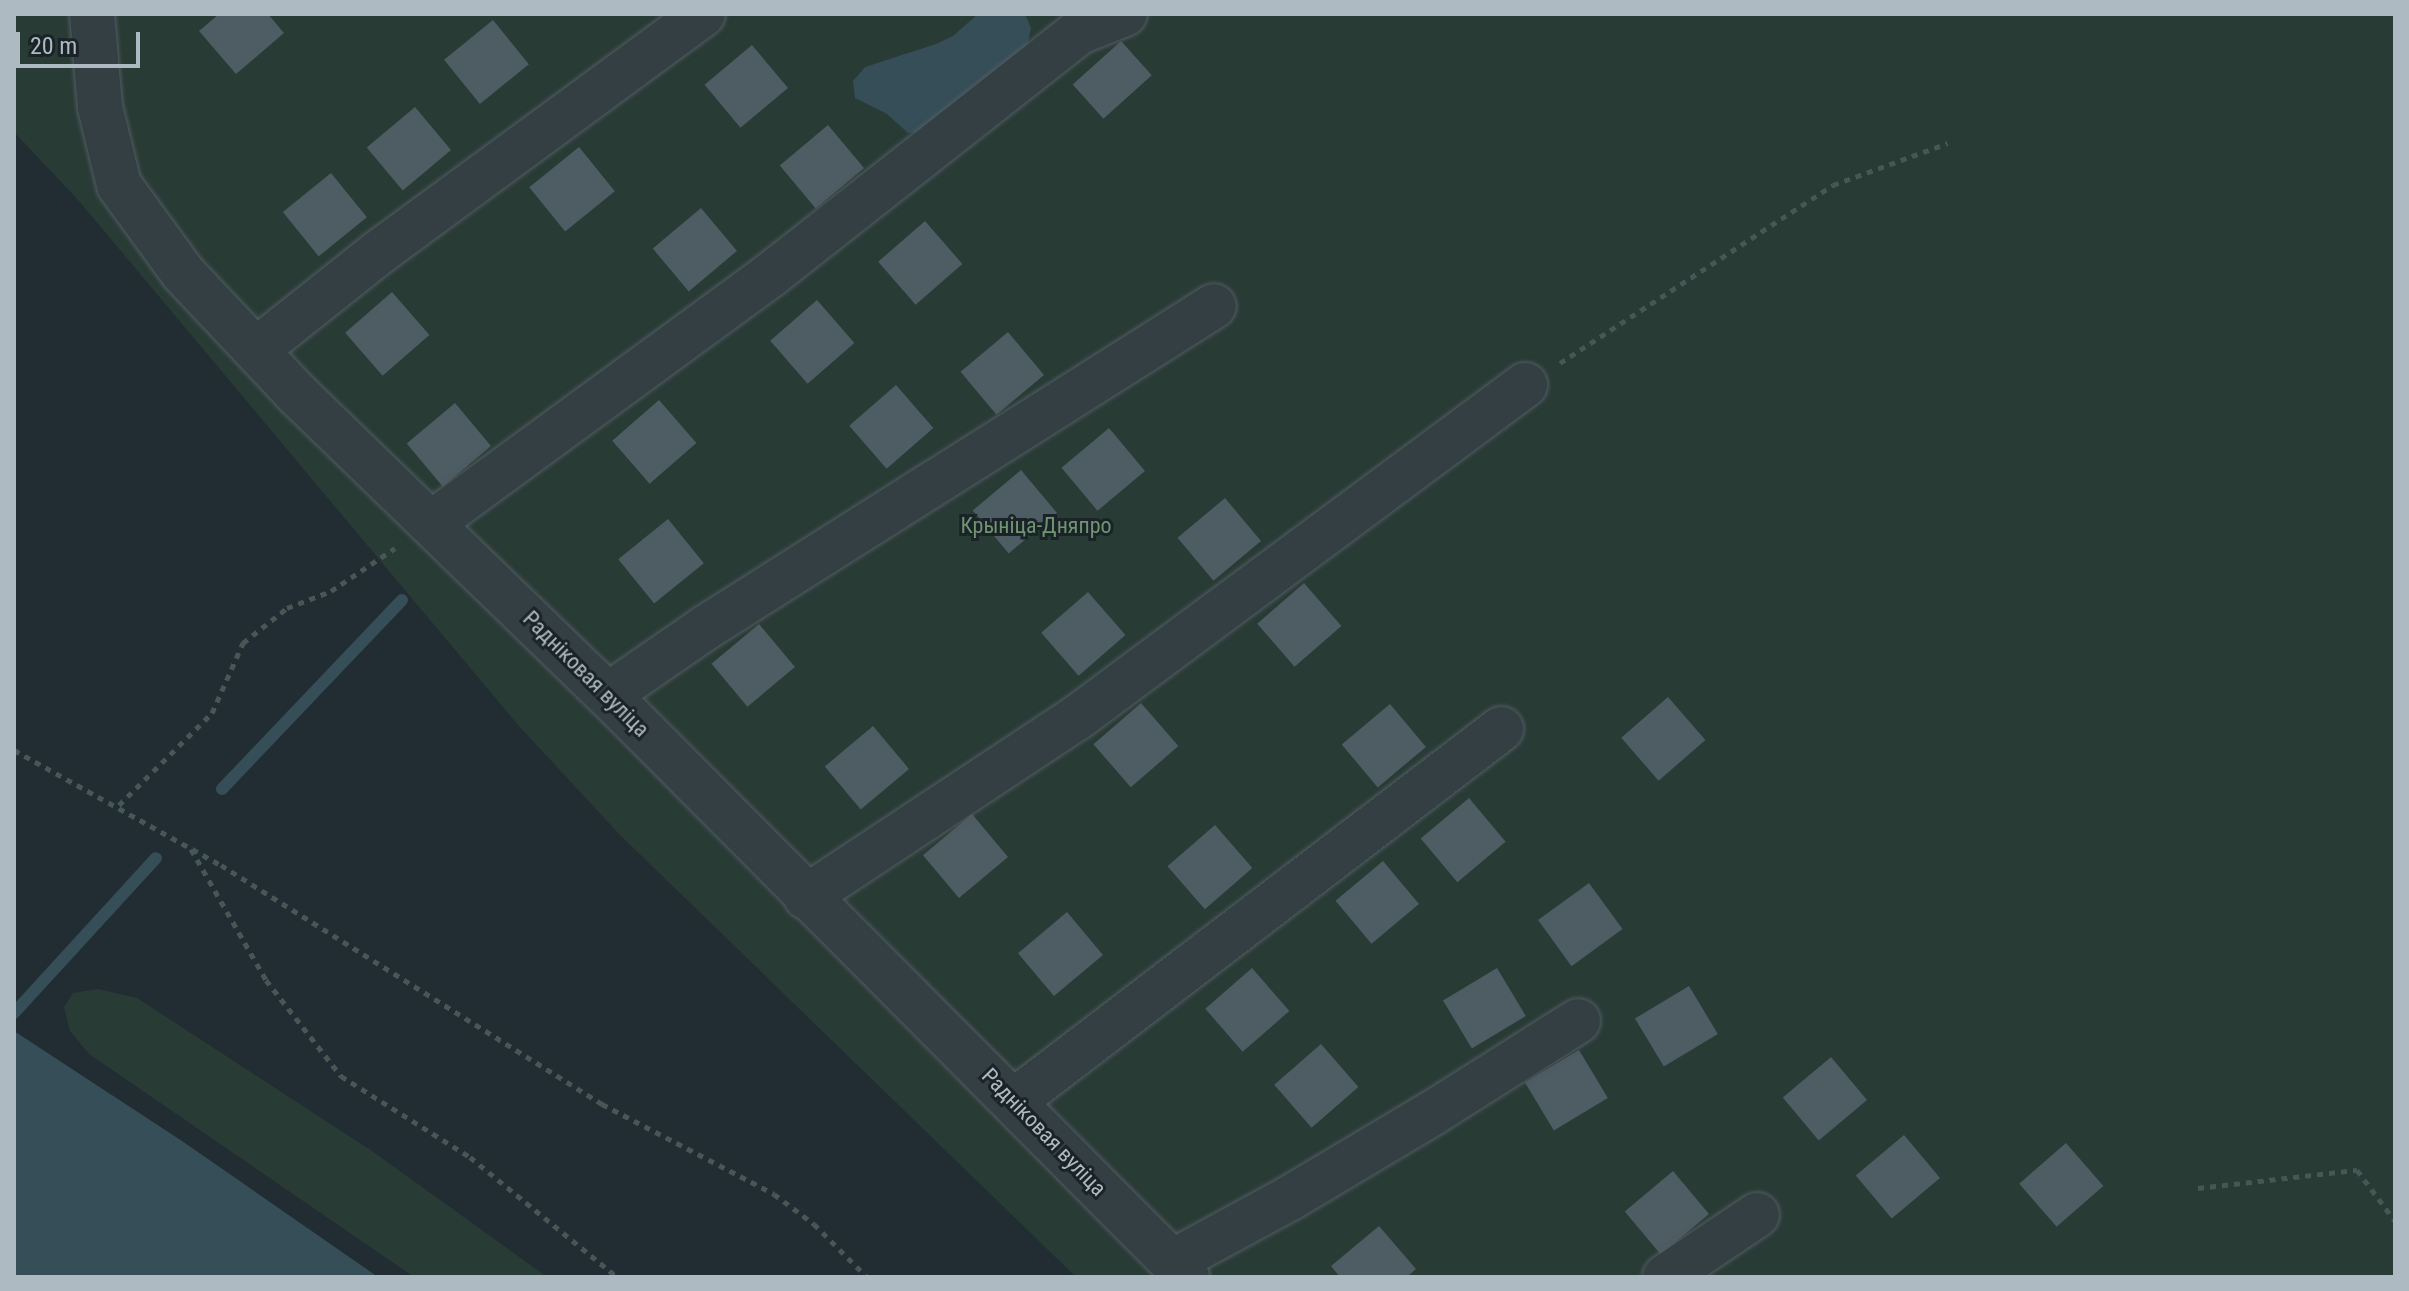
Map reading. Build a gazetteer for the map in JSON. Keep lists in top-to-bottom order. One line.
{"streets":{"street":["Радніковая вуліца"]},"parks":["Крыніца-Дняпро"],"scale_bar":"20 m"}
